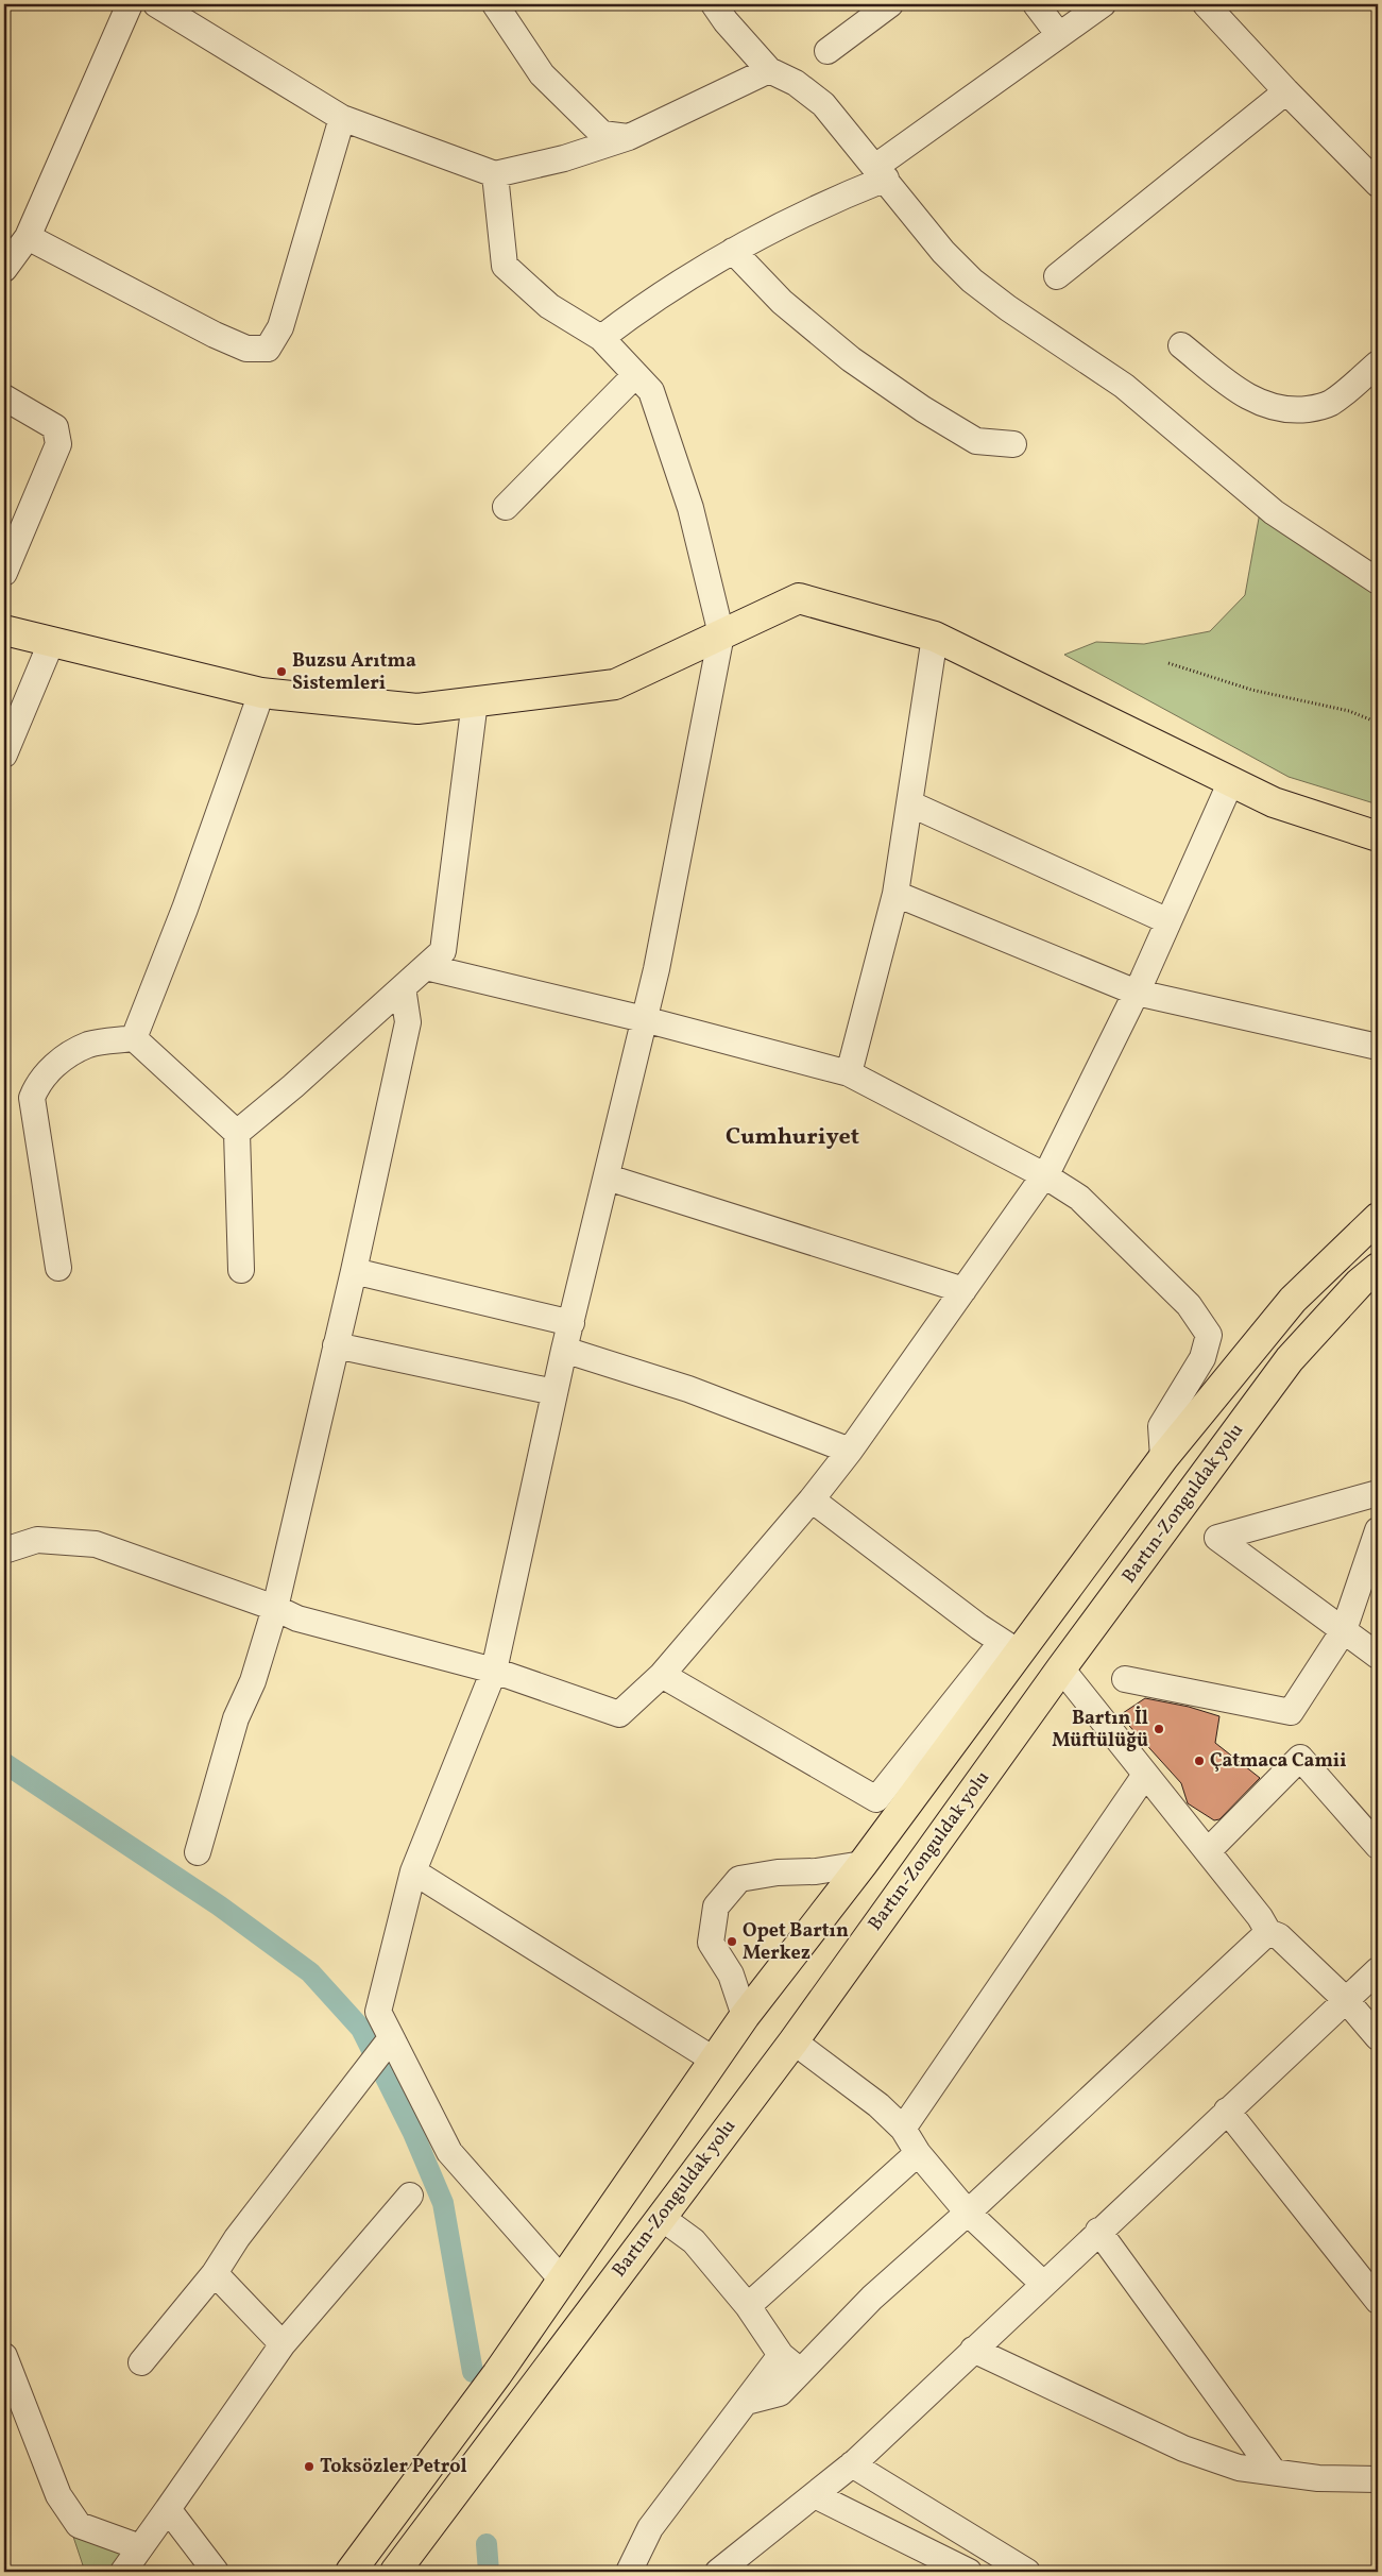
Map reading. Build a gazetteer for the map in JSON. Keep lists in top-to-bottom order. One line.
{"streets":{"main road":["Bartın-Zonguldak yolu"]},"districts":["Cumhuriyet"],"places":["Buzsu Arıtma Sistemleri","Bartın İl Müftülüğü","Çatmaca Camii","Opet Bartın Merkez","Toksözler Petrol"]}
